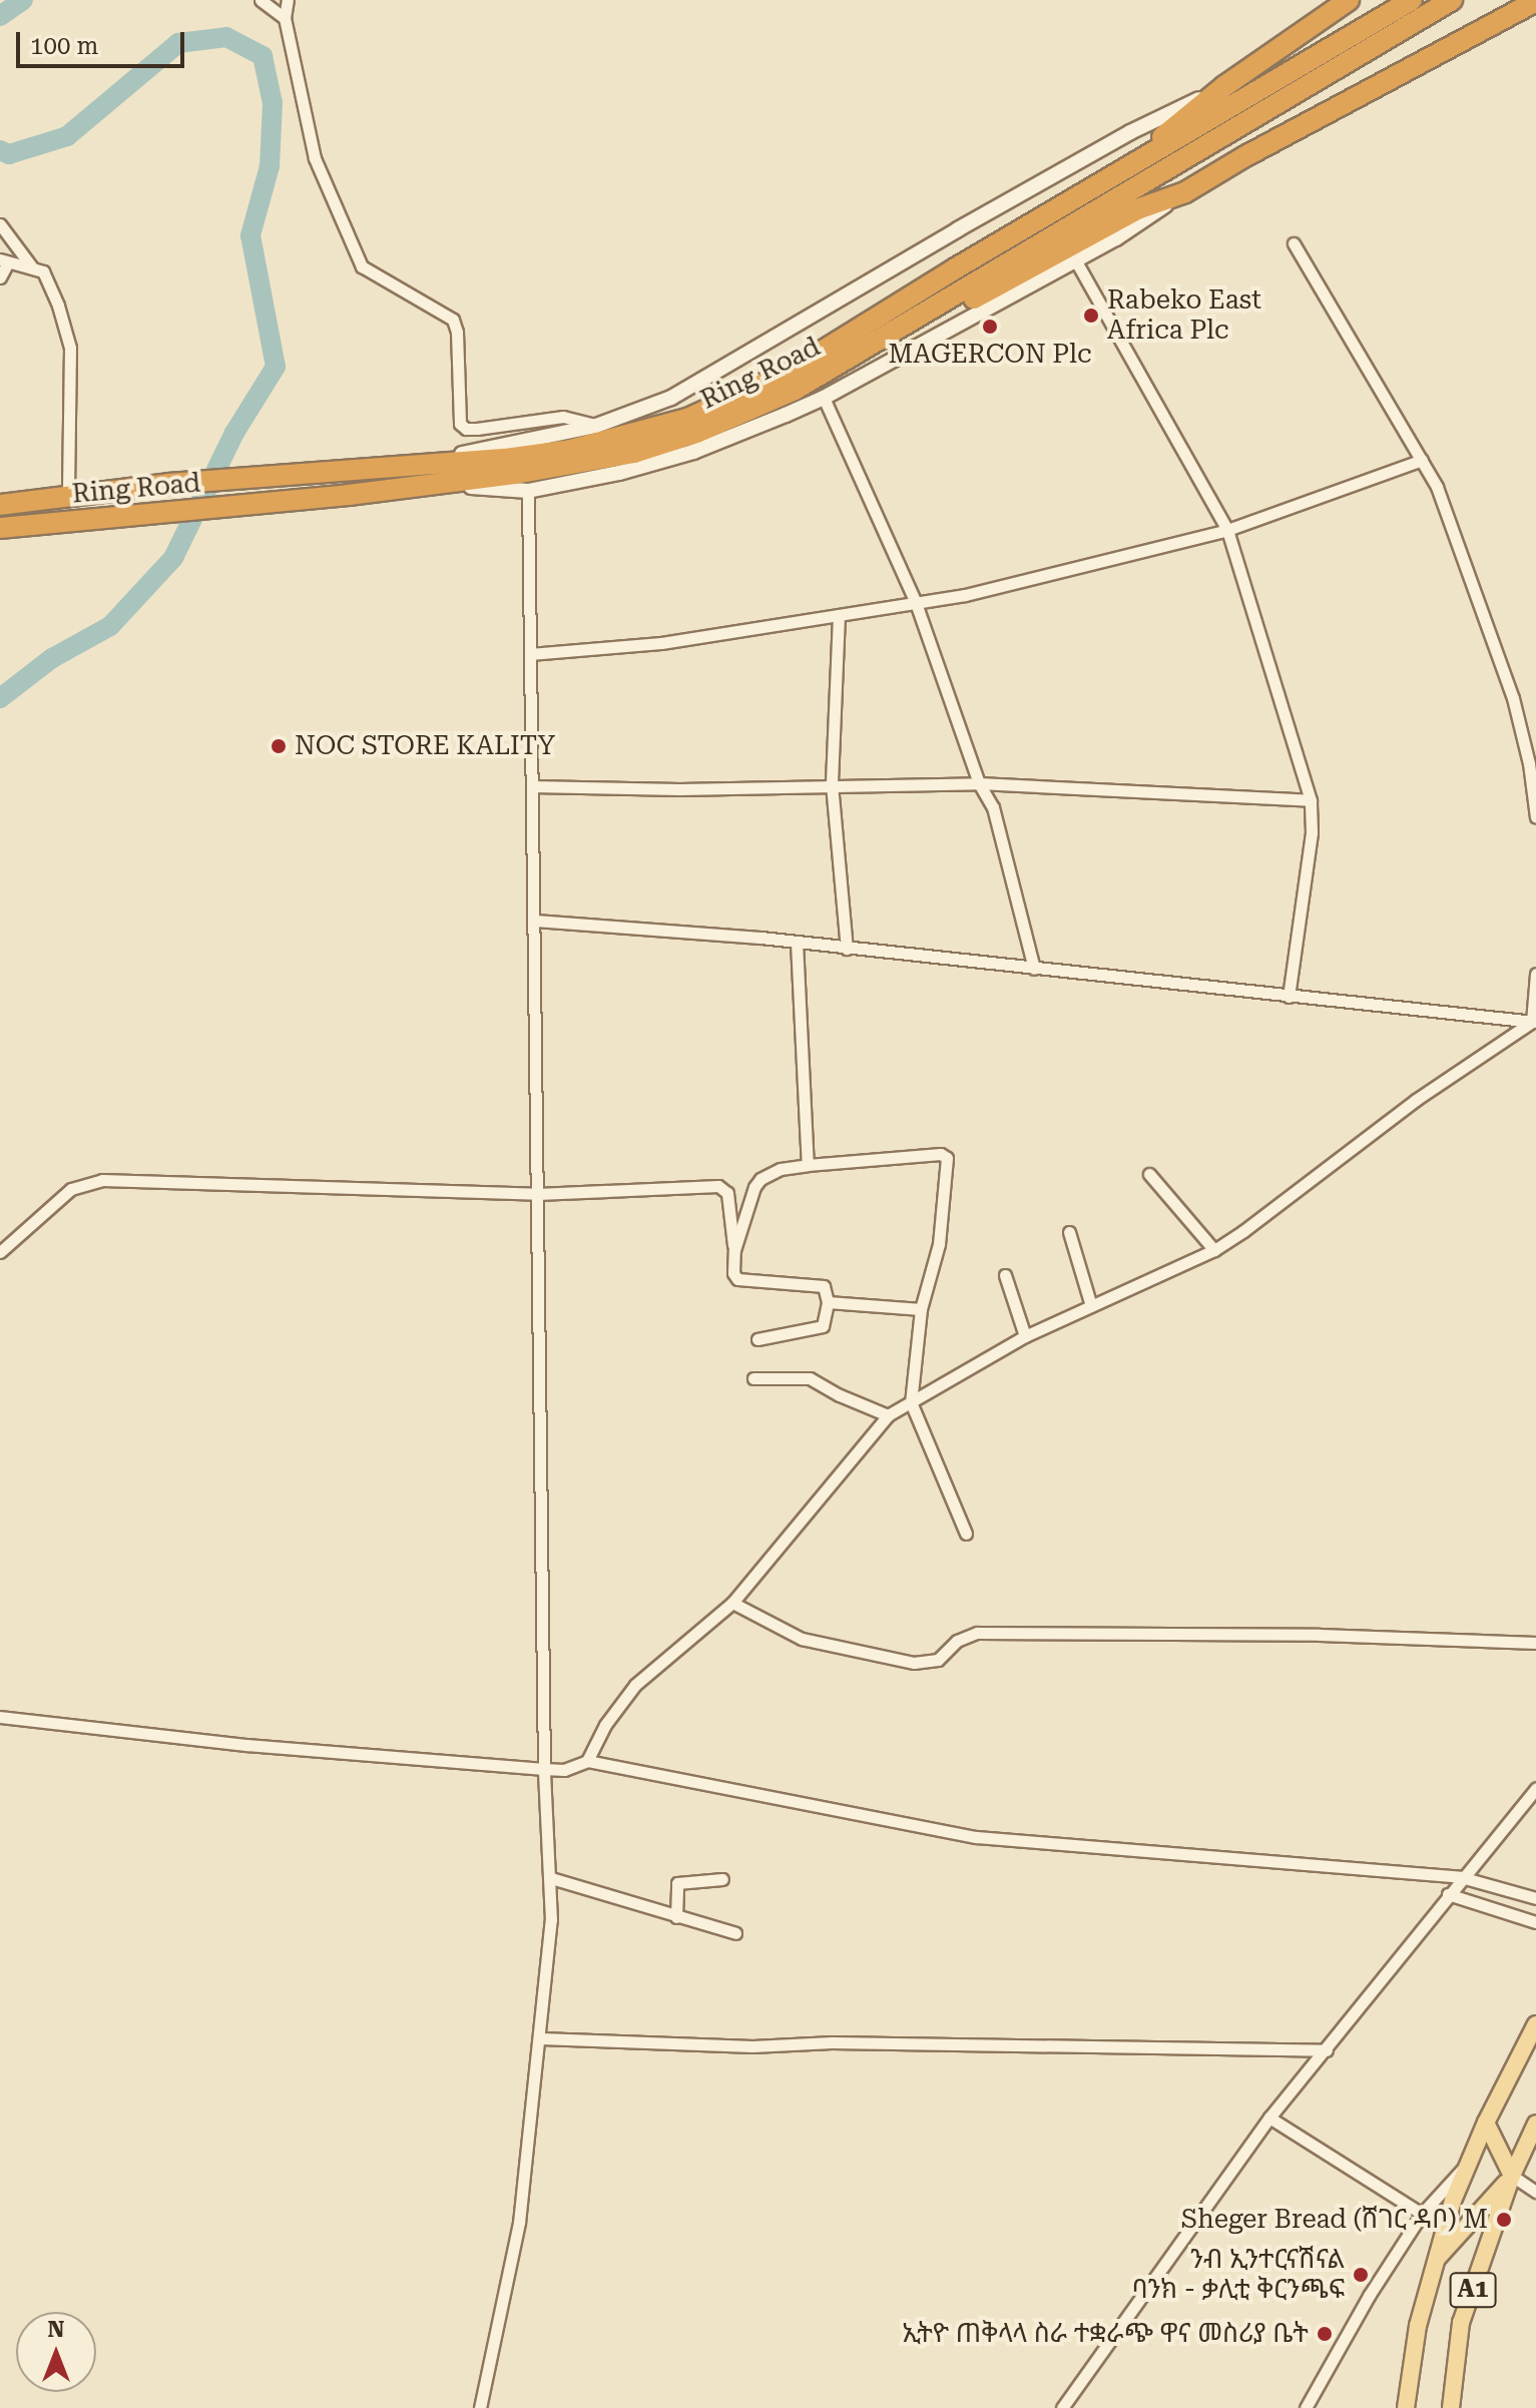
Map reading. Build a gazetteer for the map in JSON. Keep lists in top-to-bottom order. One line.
{"streets":{"highway":["Ring Road"],"main road":["A1"]},"places":["Rabeko East Africa Plc","MAGERCON Plc","NOC STORE KALITY","Sheger Bread (ሸገር ዳቦ) M","ንብ ኢንተርናሽናል ባንክ - ቃሊቲ ቅርንጫፍ","ኢትዮ ጠቅላላ ስራ ተቋራጭ ዋና መስሪያ ቤት"],"scale_bar":"100 m","north":"top"}
